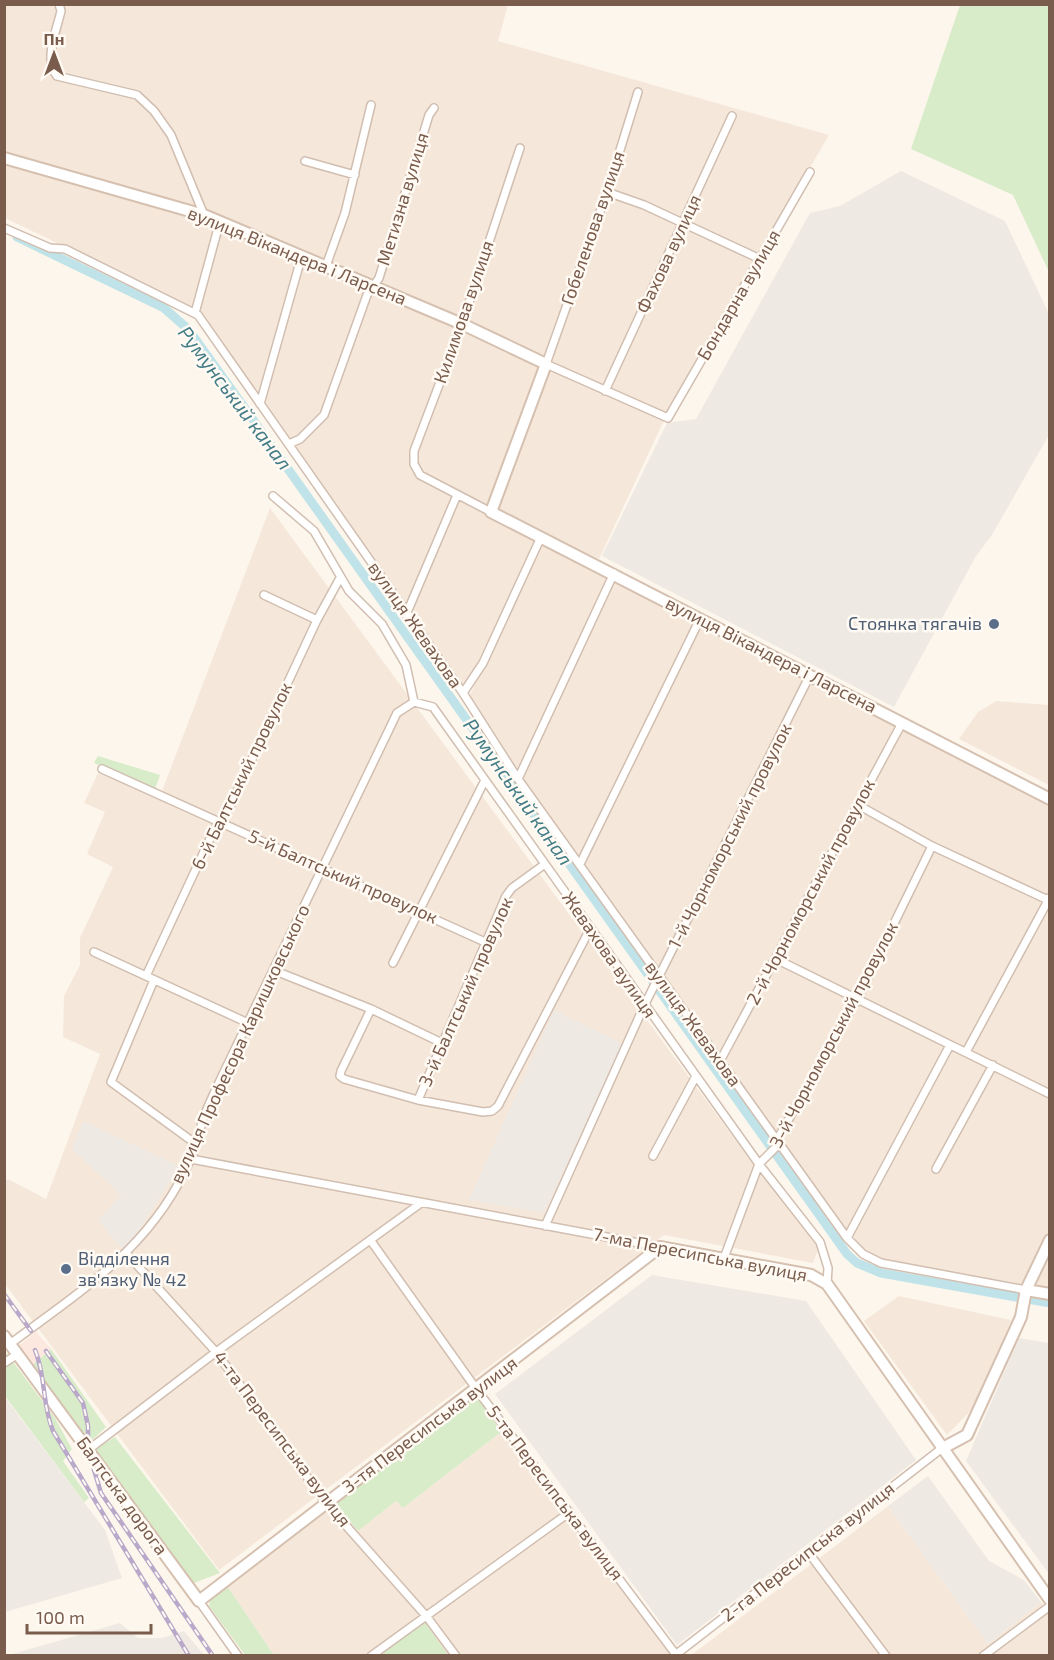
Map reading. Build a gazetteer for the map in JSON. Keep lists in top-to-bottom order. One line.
{"streets":{"street":["Метизна вулиця","Гобеленова вулиця","Фахова вулиця","вулиця Вікандера і Ларсена","Бондарна вулиця","Килимова вулиця","вулиця Жевахова","6-й Балтський провулок","1-й Чорноморський провулок","5-й Балтський провулок","2-й Чорноморський провулок","Жевахова вулиця","3-й Балтський провулок","3-й Чорноморський провулок","вулиця Професора Каришковського","7-ма Пересипська вулиця","3-тя Пересипська вулиця","4-та Пересипська вулиця","5-та Пересипська вулиця","Балтська дорога","2-га Пересипська вулиця"]},"crossings":[["Метизна вулиця","вулиця Вікандера і Ларсена"],["Метизна вулиця","вулиця Жевахова"],["Гобеленова вулиця","вулиця Вікандера і Ларсена"],["Фахова вулиця","вулиця Вікандера і Ларсена"],["вулиця Вікандера і Ларсена","Бондарна вулиця"],["вулиця Вікандера і Ларсена","Килимова вулиця"],["вулиця Вікандера і Ларсена","1-й Чорноморський провулок"],["вулиця Вікандера і Ларсена","2-й Чорноморський провулок"],["вулиця Жевахова","1-й Чорноморський провулок"],["вулиця Жевахова","2-й Чорноморський провулок"],["вулиця Жевахова","3-й Чорноморський провулок"],["6-й Балтський провулок","5-й Балтський провулок"],["1-й Чорноморський провулок","Жевахова вулиця"],["1-й Чорноморський провулок","7-ма Пересипська вулиця"],["5-й Балтський провулок","3-й Балтський провулок"],["5-й Балтський провулок","вулиця Професора Каришковського"],["Жевахова вулиця","3-й Балтський провулок"],["Жевахова вулиця","3-й Чорноморський провулок"],["Жевахова вулиця","вулиця Професора Каришковського"],["Жевахова вулиця","7-ма Пересипська вулиця"],["3-й Чорноморський провулок","7-ма Пересипська вулиця"],["вулиця Професора Каришковського","7-ма Пересипська вулиця"],["вулиця Професора Каришковського","4-та Пересипська вулиця"],["вулиця Професора Каришковського","Балтська дорога"],["7-ма Пересипська вулиця","3-тя Пересипська вулиця"],["7-ма Пересипська вулиця","2-га Пересипська вулиця"],["3-тя Пересипська вулиця","4-та Пересипська вулиця"],["3-тя Пересипська вулиця","5-та Пересипська вулиця"],["3-тя Пересипська вулиця","Балтська дорога"],["5-та Пересипська вулиця","2-га Пересипська вулиця"]],"water":["Румунський канал"],"places":["Стоянка тягачів","Відділення зв'язку № 42"],"scale_bar":"100 m","north":"top"}
